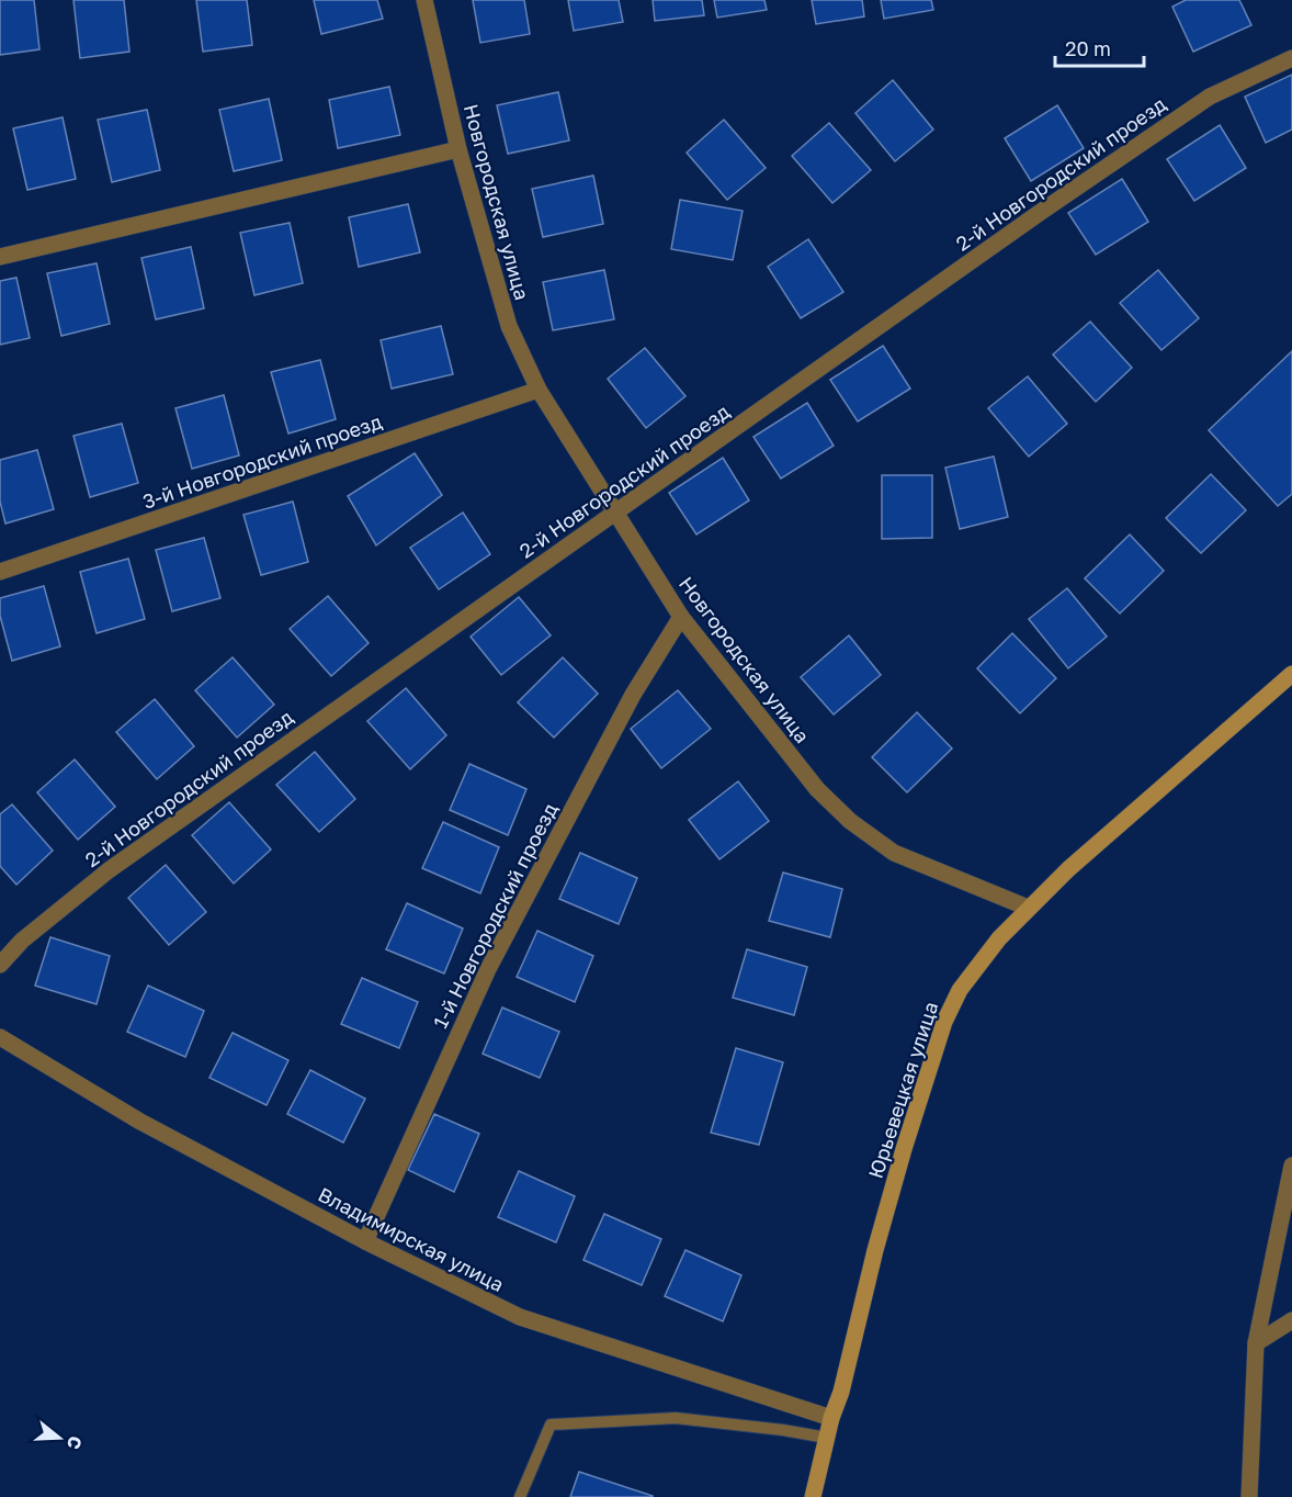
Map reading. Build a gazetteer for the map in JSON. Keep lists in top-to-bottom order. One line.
{"streets":{"main road":["Юрьевецкая улица"],"street":["2-й Новгородский проезд","Новгородская улица","3-й Новгородский проезд","1-й Новгородский проезд","Владимирская улица"]},"crossings":[["2-й Новгородский проезд","Новгородская улица"],["Новгородская улица","3-й Новгородский проезд"],["Новгородская улица","1-й Новгородский проезд"],["Новгородская улица","Юрьевецкая улица"],["1-й Новгородский проезд","Владимирская улица"],["Юрьевецкая улица","Владимирская улица"]],"scale_bar":"20 m","north":"right"}
